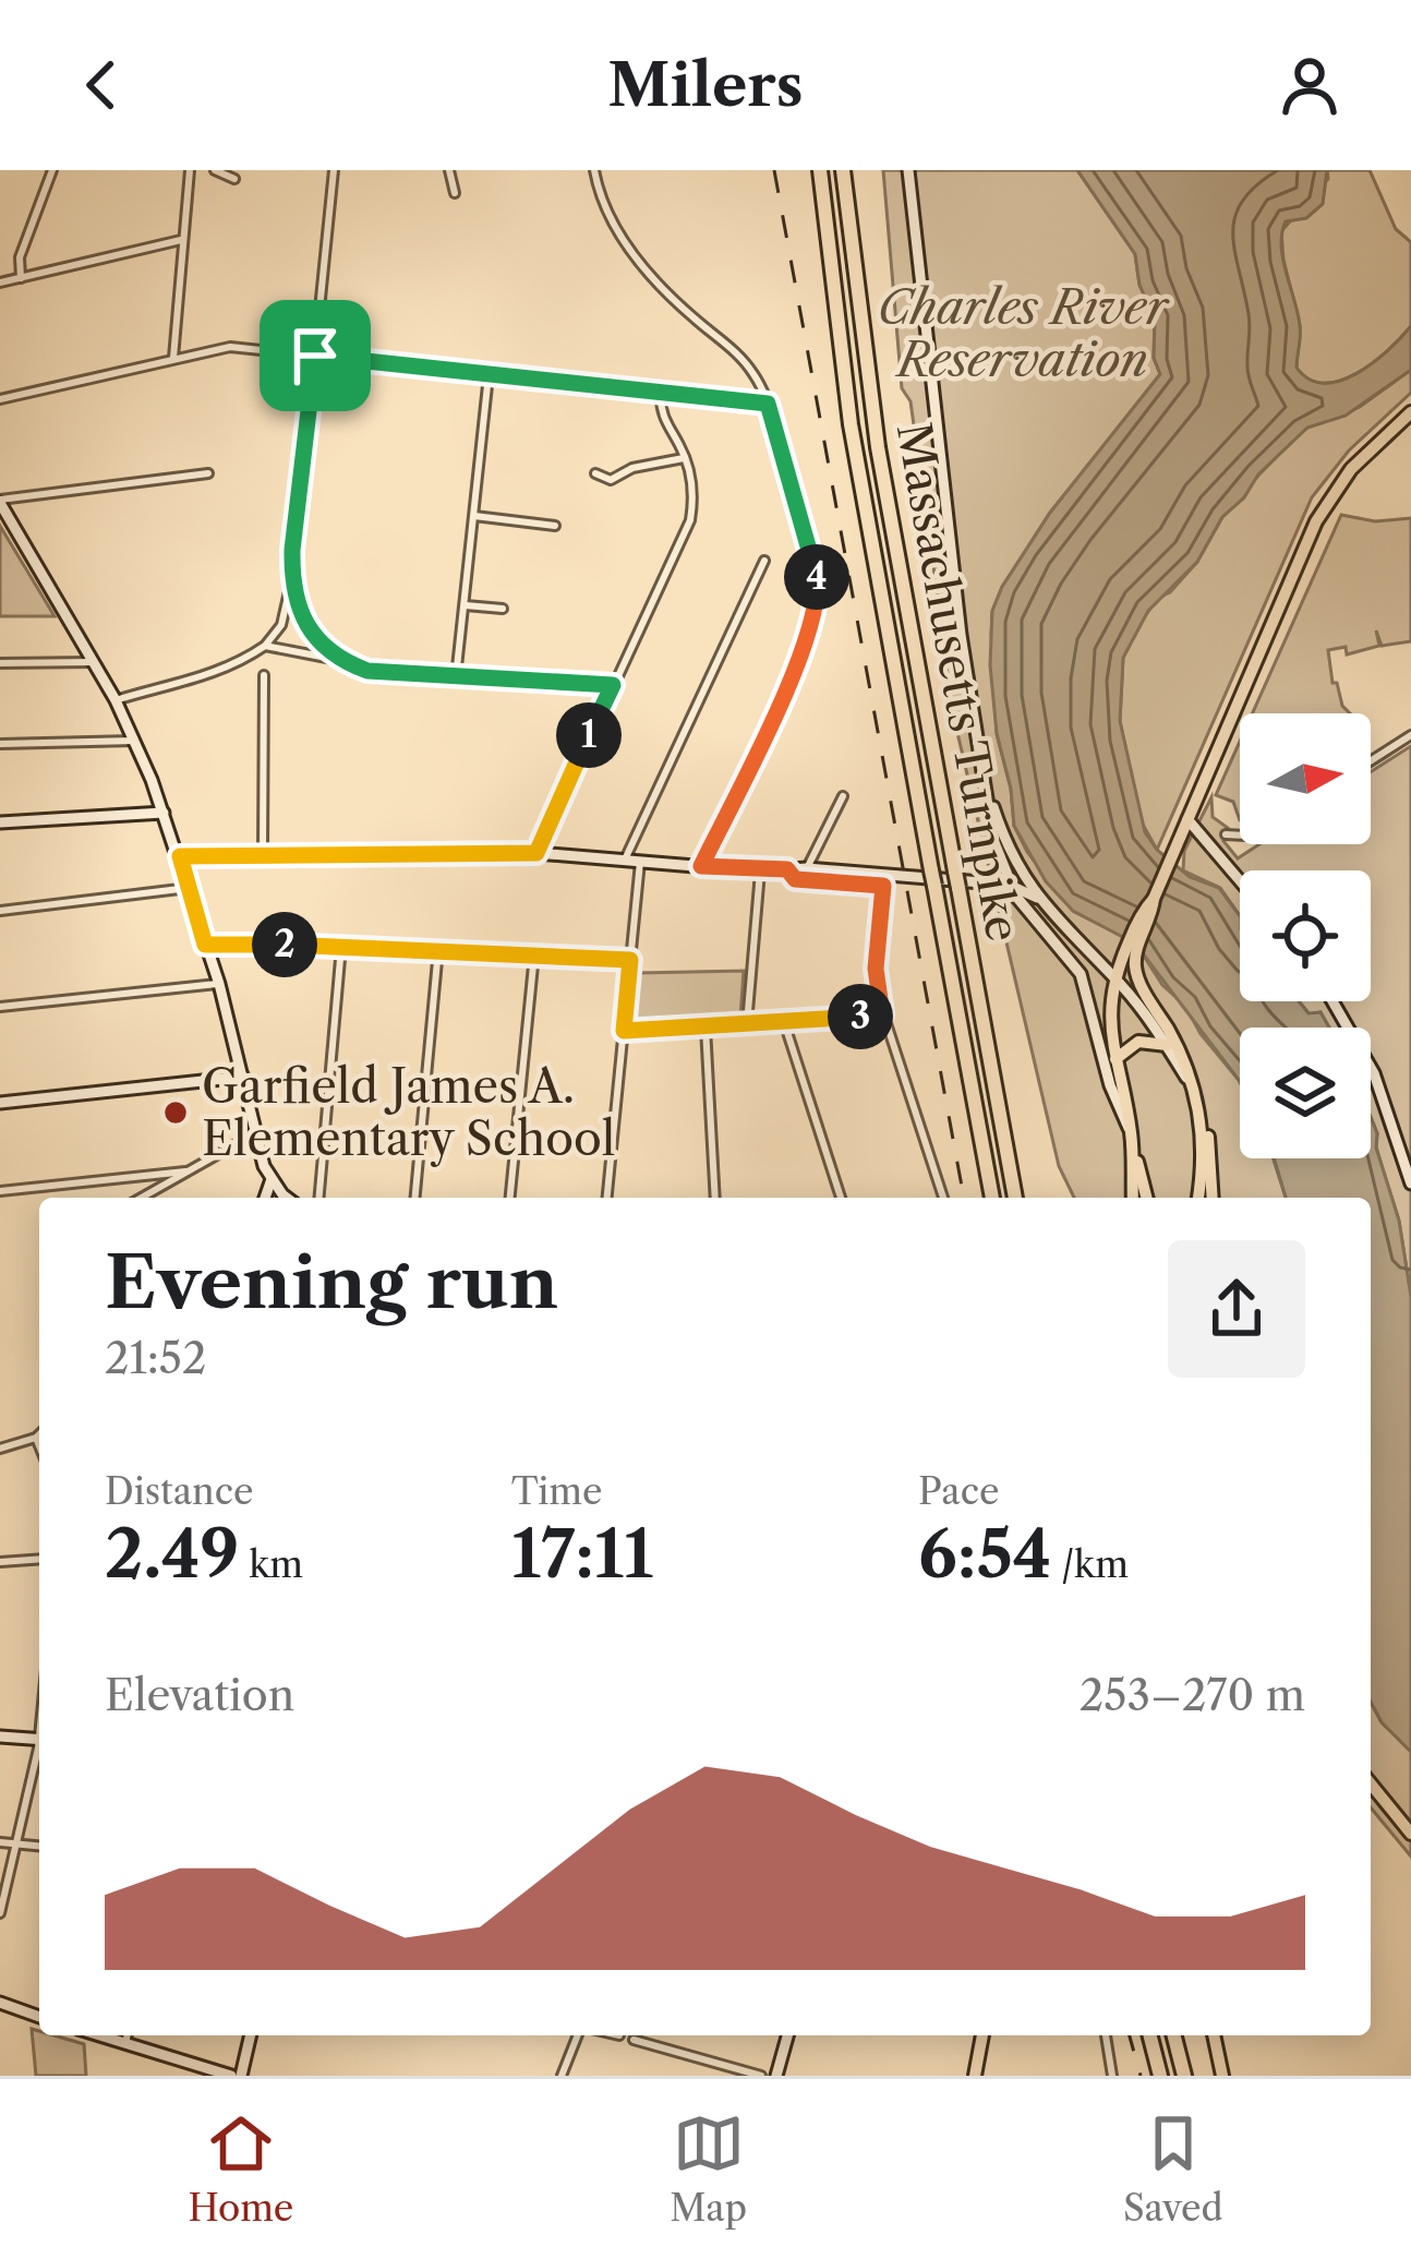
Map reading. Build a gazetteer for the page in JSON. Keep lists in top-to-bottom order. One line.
{"streets":{"highway":["Massachusetts Turnpike"]},"parks":["Charles River Reservation"],"places":["Garfield James A. Elementary School"],"north":"right","page":{"header":"Milers","pins":["4","1","2","3"],"heading":["Evening run","21:52"],"stats":[["Distance","2.49 km"],["Time","17:11"],["Pace","6:54 /km"]],"chart":["Elevation","253–270 m"],"tabs":["Home","Map","Saved"]}}
